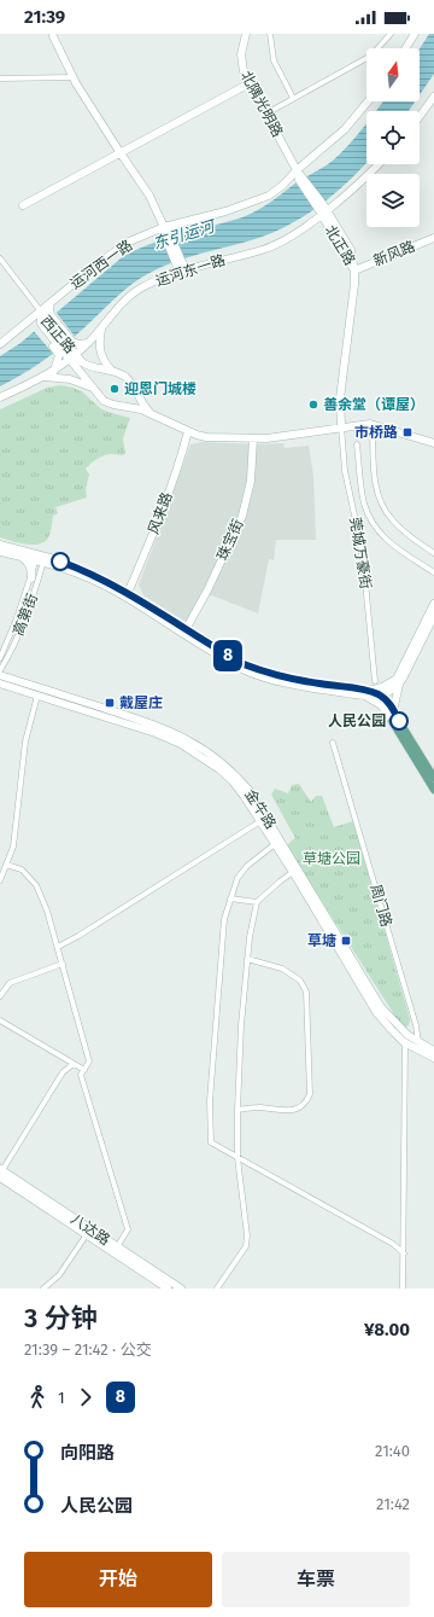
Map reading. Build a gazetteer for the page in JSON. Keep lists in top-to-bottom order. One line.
{"streets":{"main road":["北隅光明路","北正路","新风路","运河西一路","运河东一路","西正路","风来路","珠宝街","金牛路","八达路"],"street":["莞城万豪街","高第街","周门路"]},"crossings":[["北隅光明路","北正路"],["北隅光明路","运河西一路"],["北正路","新风路"],["北正路","运河西一路"],["北正路","运河东一路"],["北正路","西正路"],["北正路","莞城万豪街"],["运河西一路","西正路"],["运河东一路","西正路"],["西正路","风来路"],["西正路","珠宝街"],["西正路","莞城万豪街"],["金牛路","周门路"]],"water":["东引运河"],"parks":["草塘公园"],"places":{"other":["迎恩门城楼","善余堂（谭屋）","人民公园"],"transit":["市桥路","戴屋庄","草塘"]},"lines":["bus line 8"],"north":"top","page":{"status":"21:39","on_map":"8","heading":["3 分钟","21:39 – 21:42 · 公交","¥8.00"],"legs":["1","8"],"list":[{"name":"向阳路","value":"21:40"},{"name":"人民公园","value":"21:42"}],"buttons":["开始","车票"]}}
